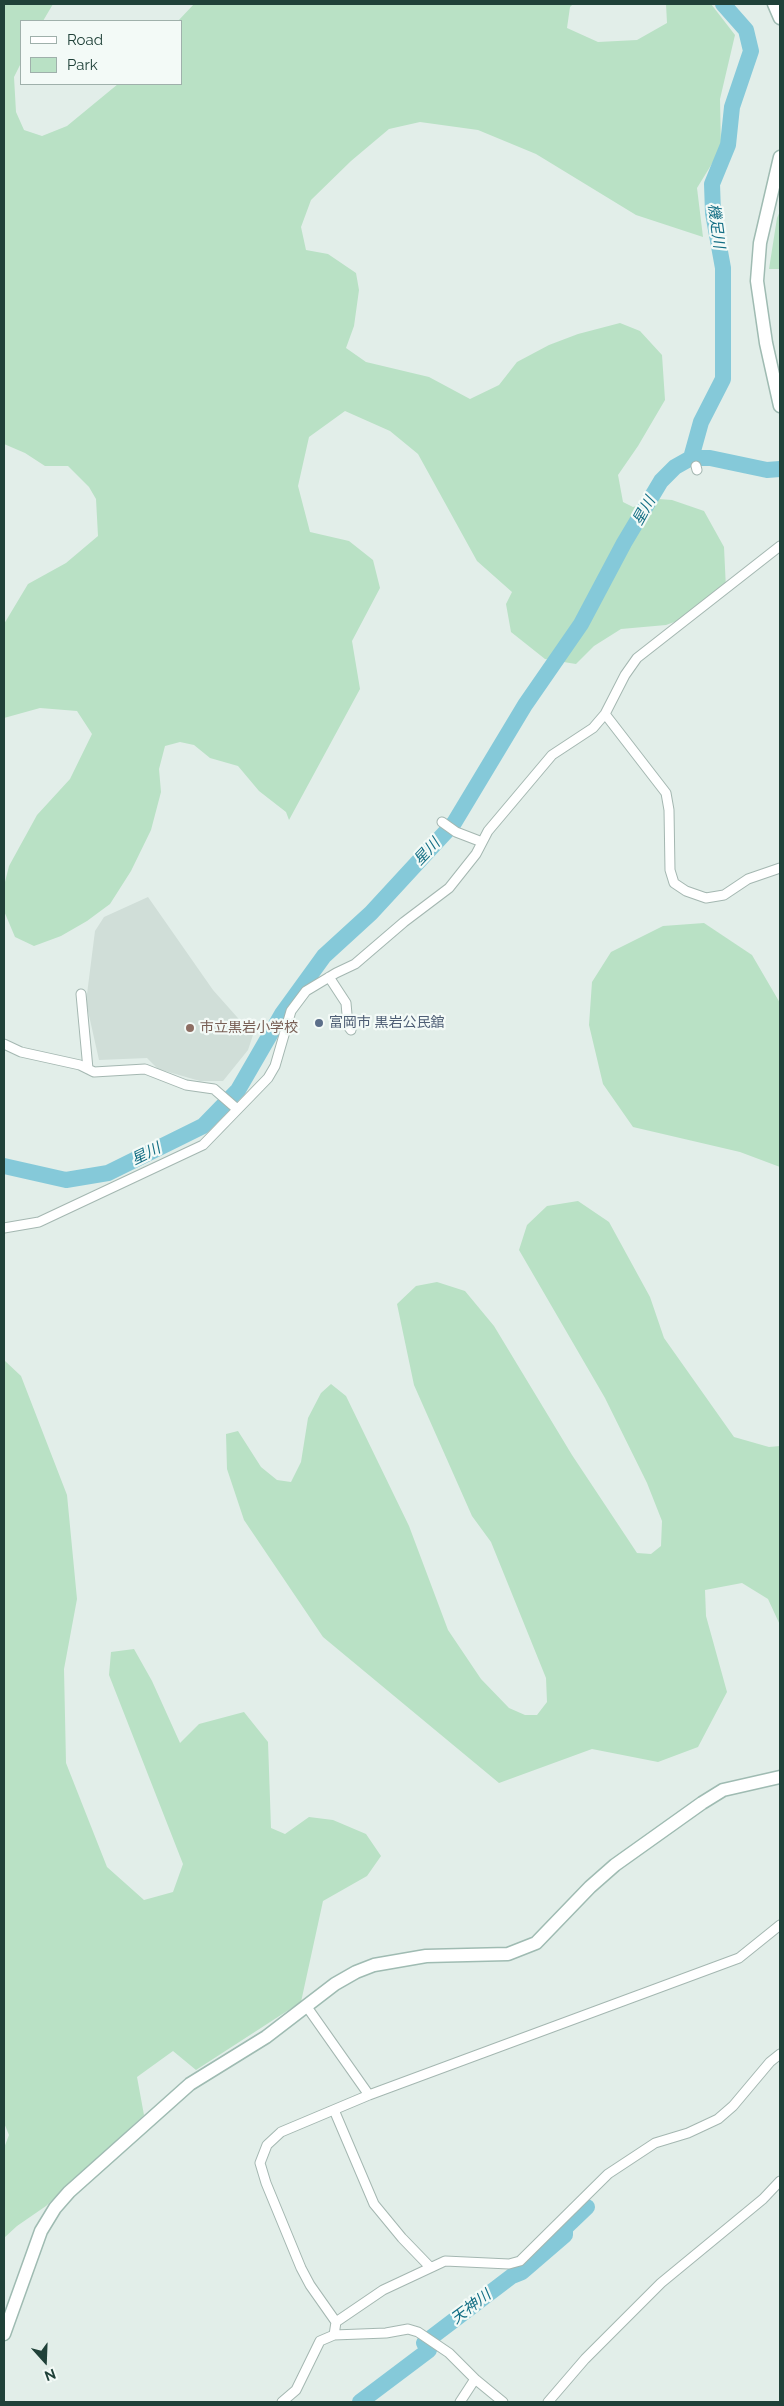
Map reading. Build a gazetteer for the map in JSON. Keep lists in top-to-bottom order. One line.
{"water":["機足川","星川","天神川"],"places":["富岡市 黒岩公民舘","市立黒岩小学校"],"legend":["Road","Park"],"north":"bottom"}
